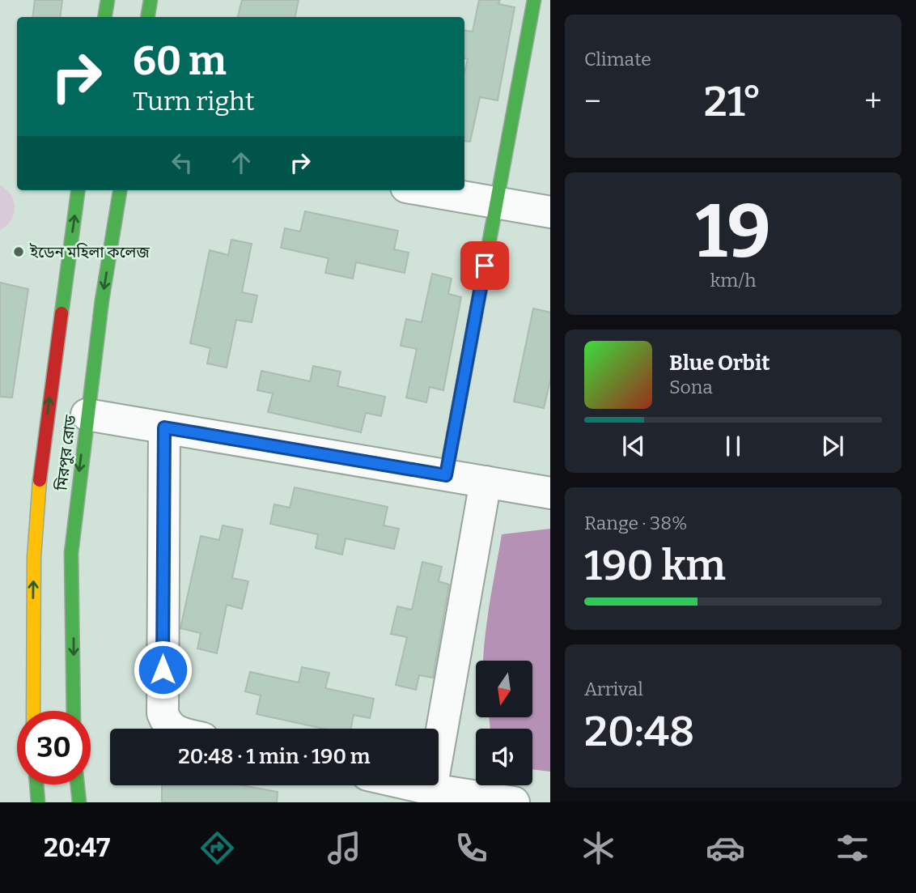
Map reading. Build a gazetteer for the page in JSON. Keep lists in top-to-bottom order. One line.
{"streets":{"main road":["মিরপুর রোড"]},"places":["ইডেন মহিলা কলেজ"],"north":"bottom","page":{"tile":["Climate",["19","km/h"],["Range · 38%","190 km"],["Arrival","20:48"]],"turn":["60 m","Turn right"],"heat":["−","21°","+"],"song":["Blue Orbit","Sona"],"limit":"30","trip":"20:48 · 1 min · 190 m","tabs":"20:47"}}
